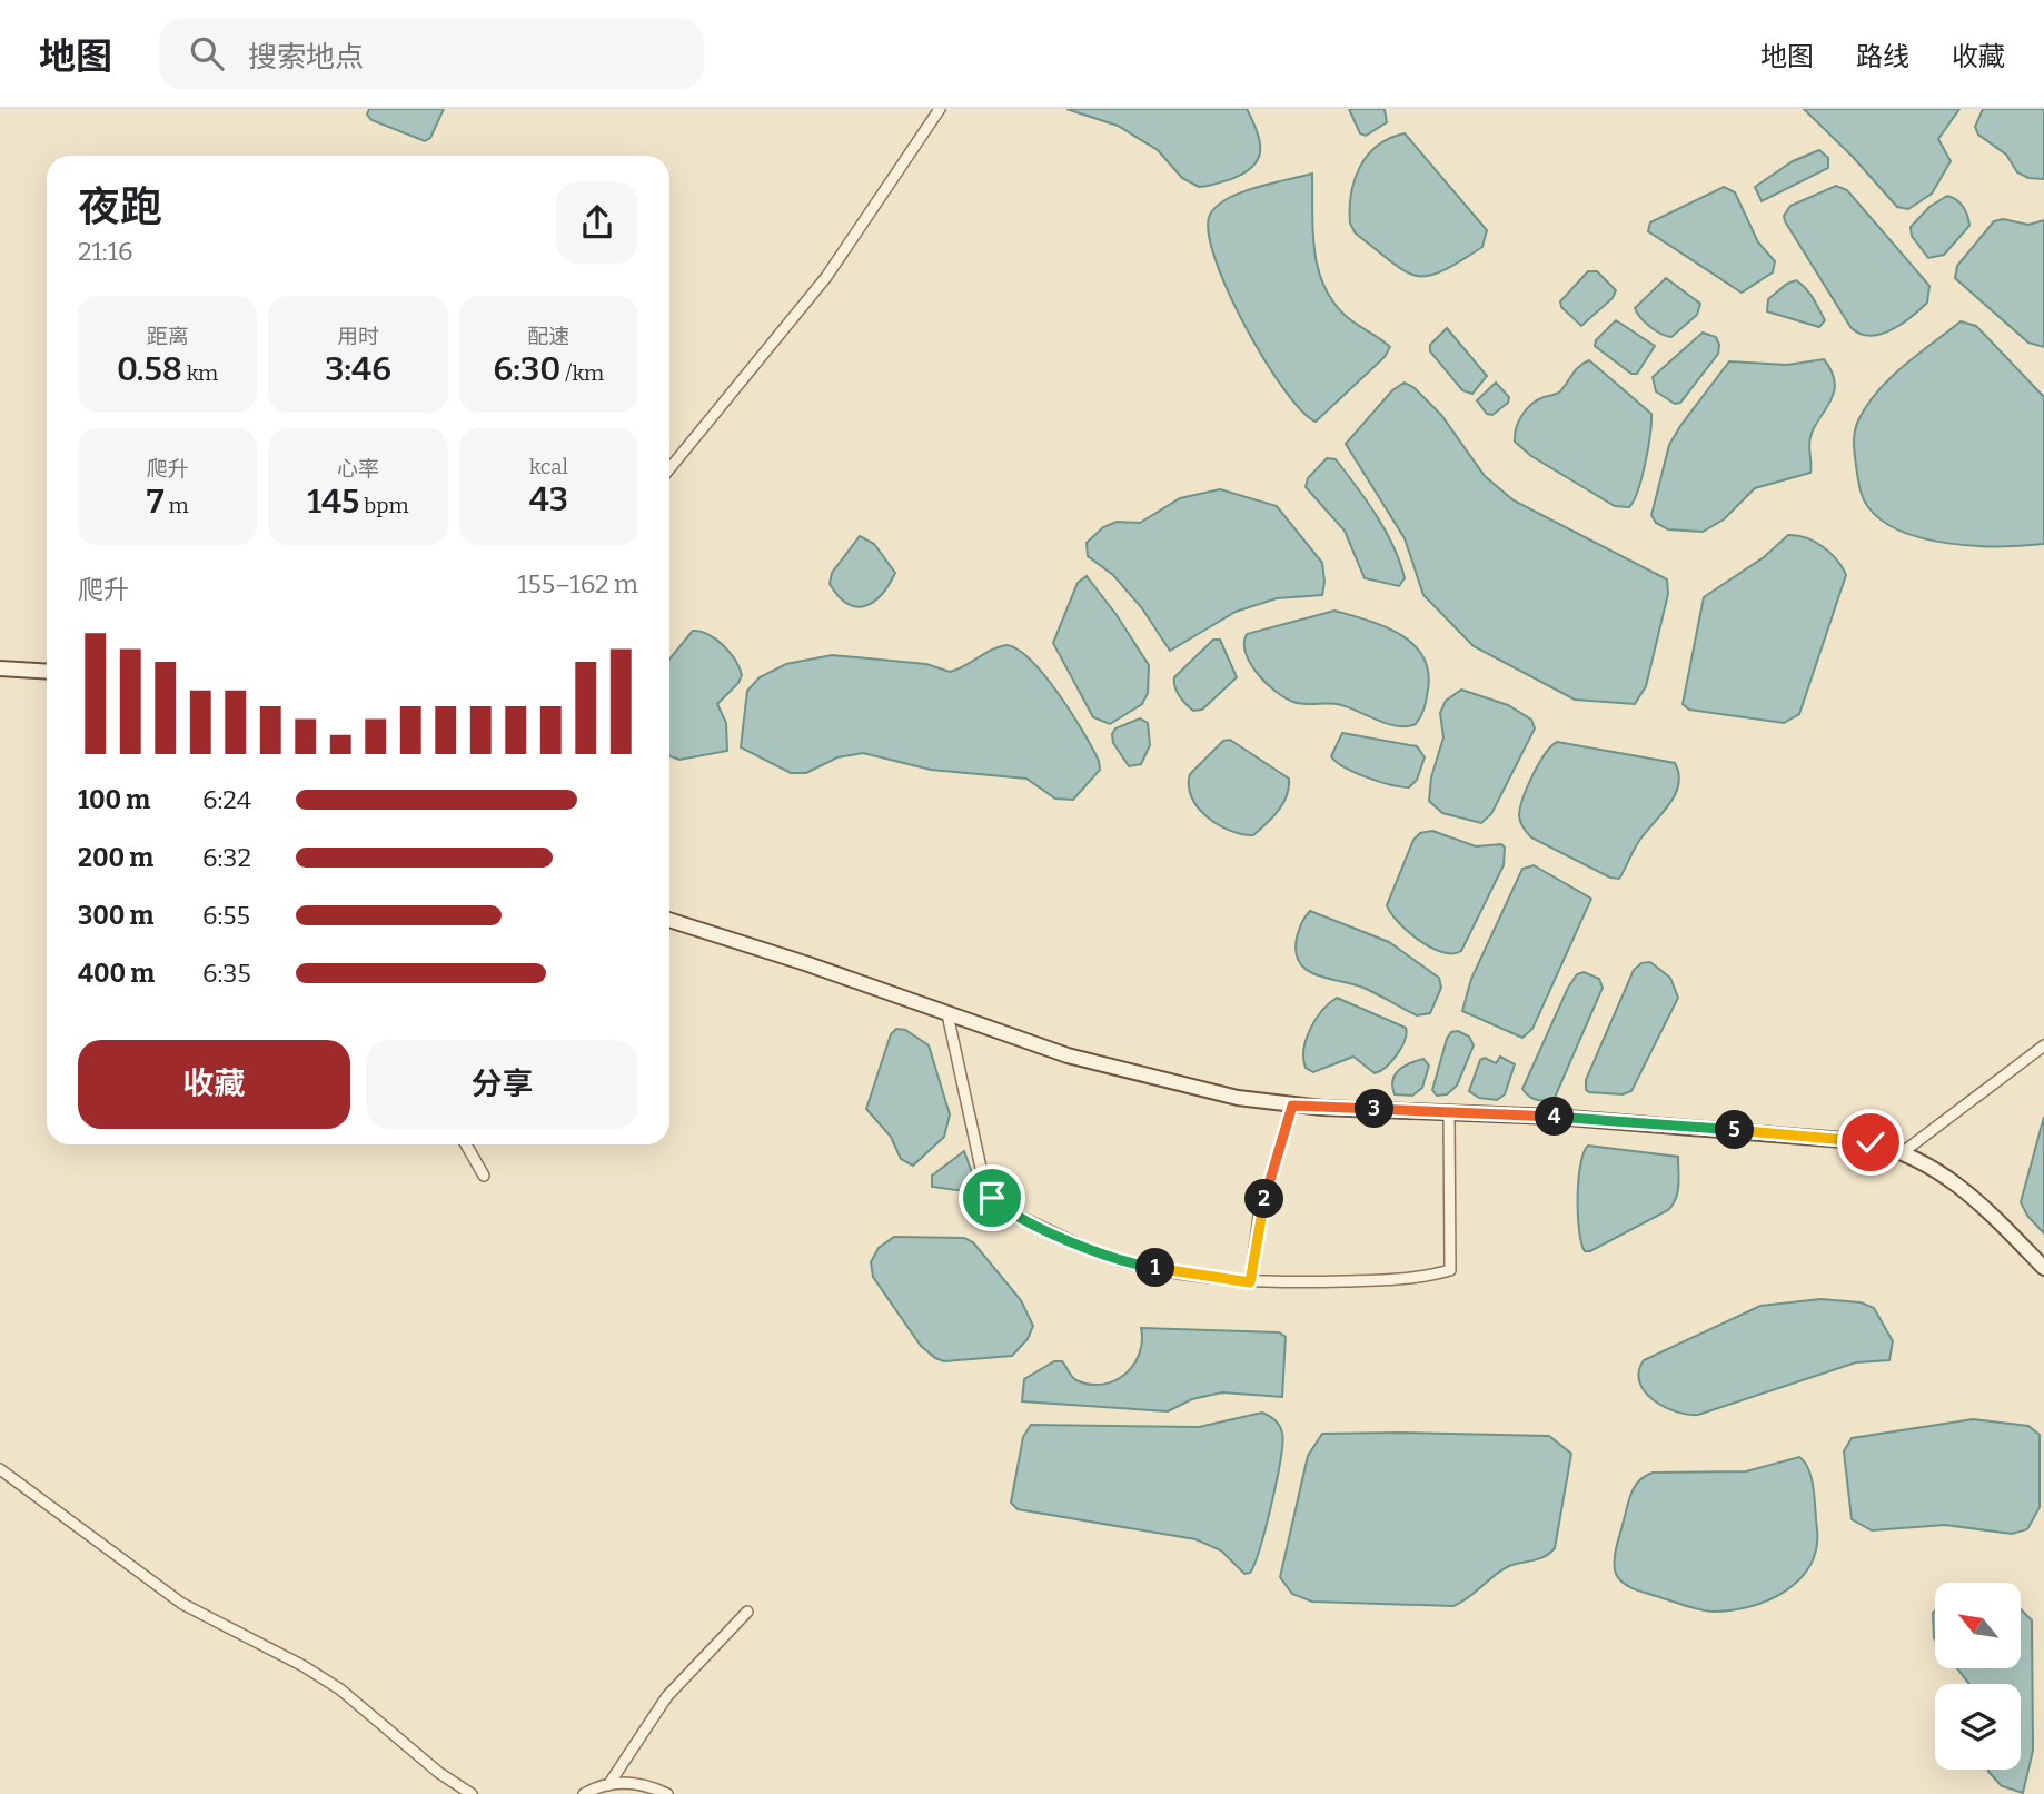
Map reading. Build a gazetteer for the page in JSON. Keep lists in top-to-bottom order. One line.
{"north":"top left","page":{"header":"地图","search":"搜索地点","nav":["地图","路线","收藏"],"heading":["夜跑","21:16"],"stats":[["距离","0.58 km"],["用时","3:46"],["配速","6:30 /km"],["爬升","7 m"],["心率","145 bpm"],["kcal","43"]],"chart":["爬升","155–162 m"],"list":[{"name":"100 m","note":"6:24"},{"name":"200 m","note":"6:32"},{"name":"300 m","note":"6:55"},{"name":"400 m","note":"6:35"}],"buttons":["收藏","分享"],"pins":["3","4","5","2","1"]}}
